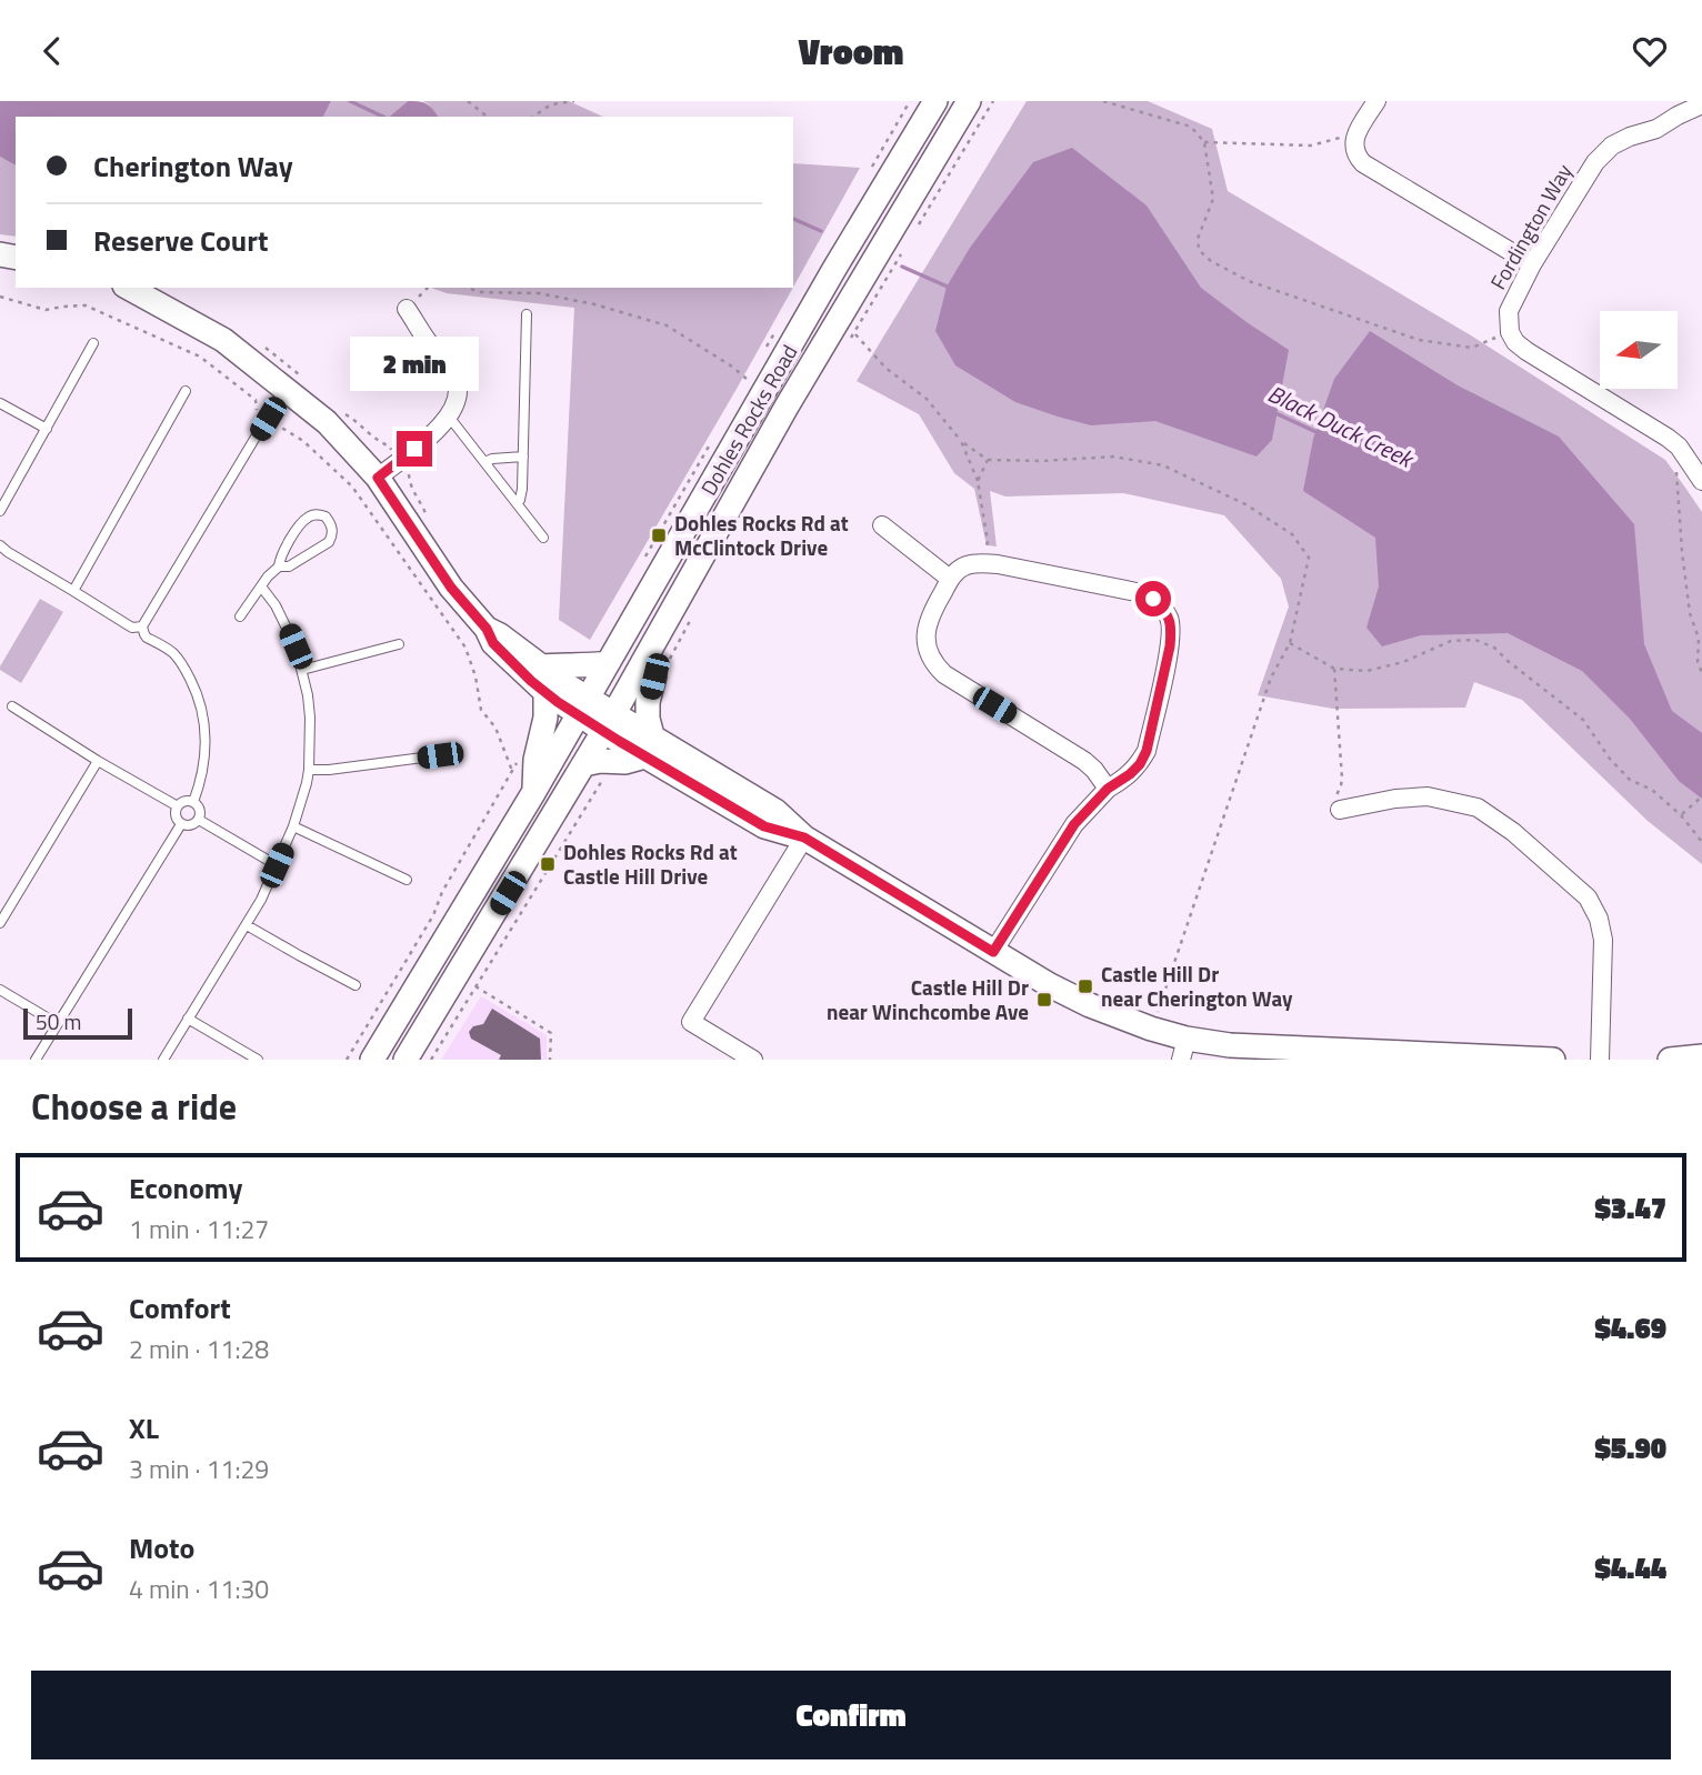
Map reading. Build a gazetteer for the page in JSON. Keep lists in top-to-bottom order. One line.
{"streets":{"main road":["Dohles Rocks Road"],"street":["Fordington Way"]},"water":["Black Duck Creek"],"places":{"transit":["Dohles Rocks Rd at McClintock Drive","Dohles Rocks Rd at Castle Hill Drive","Castle Hill Dr near Cherington Way","Castle Hill Dr near Winchcombe Ave"]},"scale_bar":"50 m","north":"left","page":{"header":"Vroom","banner":["Cherington Way","Reserve Court"],"bubble":"2 min","scale":"50 m","heading":"Choose a ride","list":[{"name":"Economy","note":"1 min · 11:27","value":"$3.47"},{"name":"Comfort","note":"2 min · 11:28","value":"$4.69"},{"name":"XL","note":"3 min · 11:29","value":"$5.90"},{"name":"Moto","note":"4 min · 11:30","value":"$4.44"}],"buttons":"Confirm"}}
